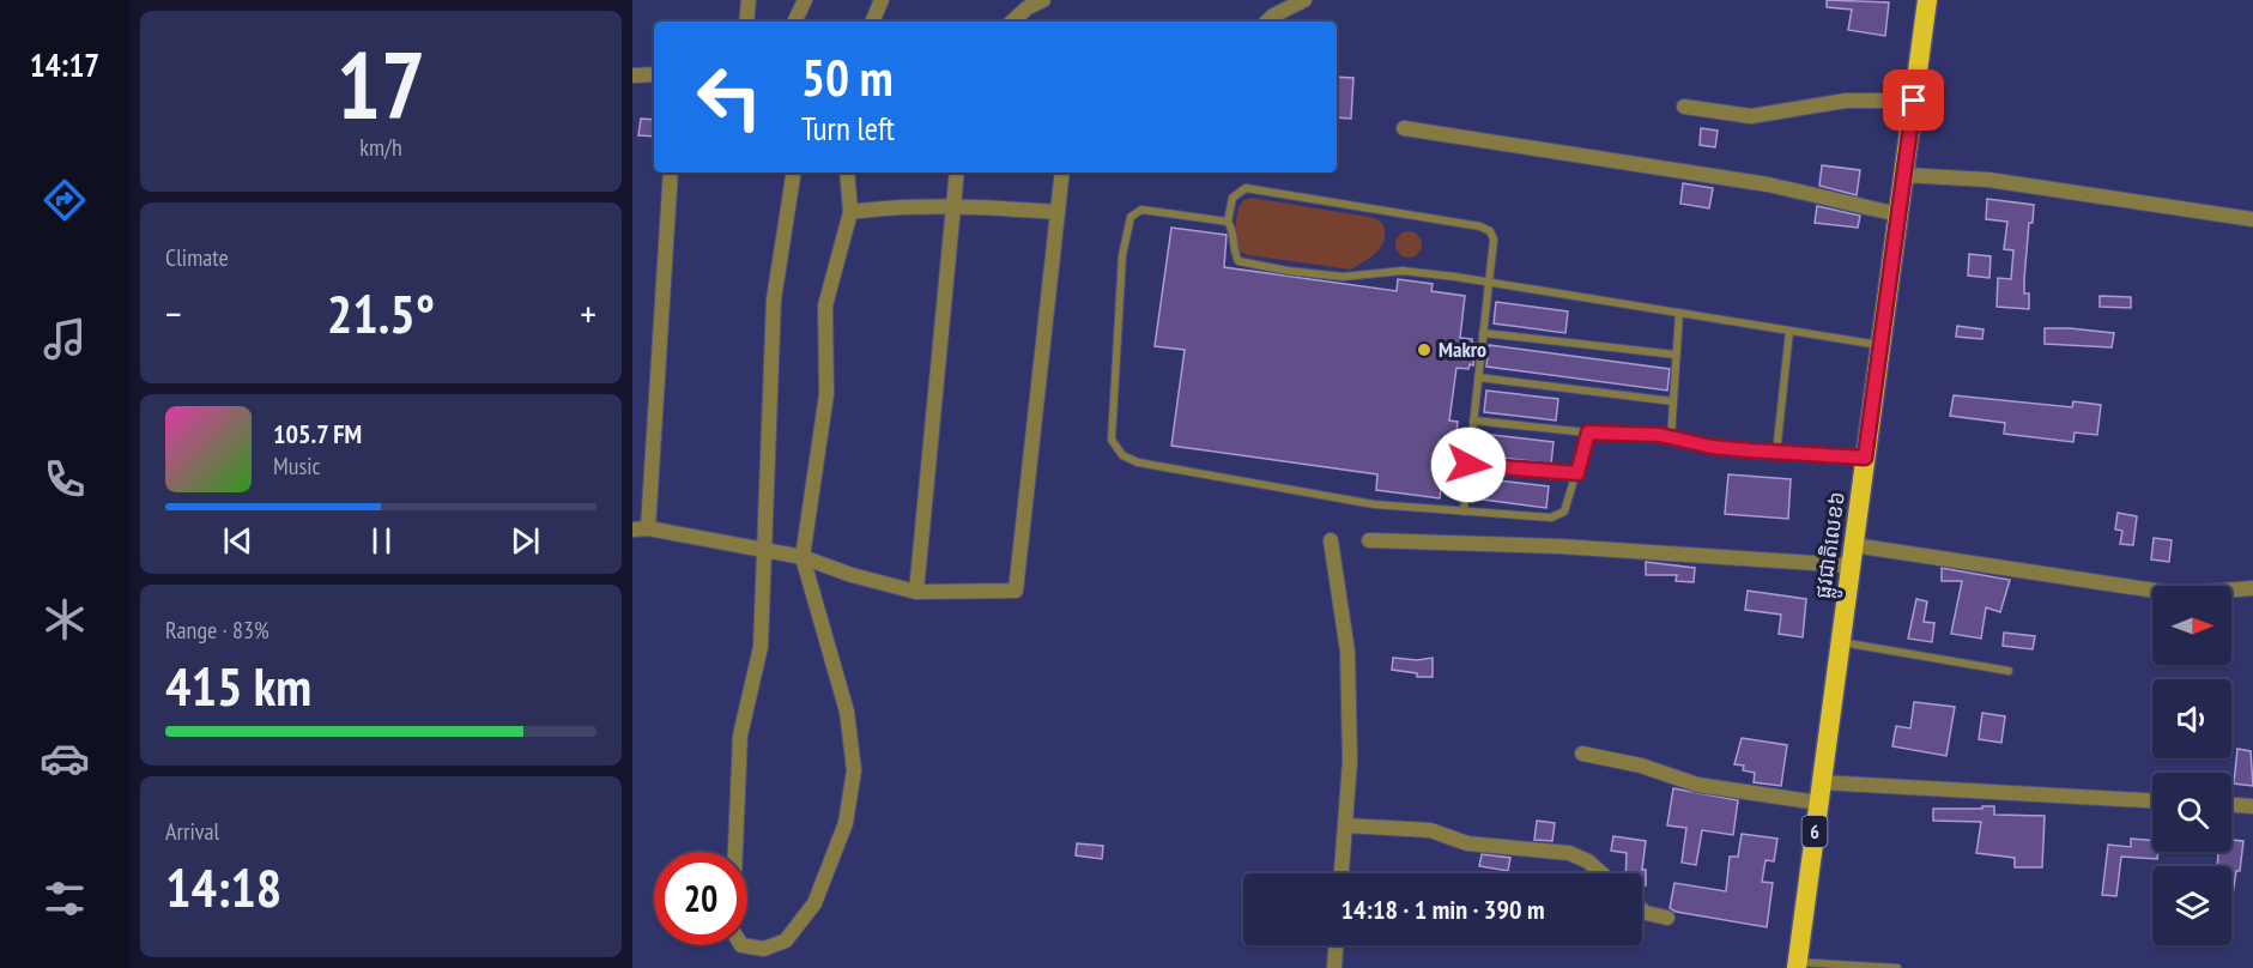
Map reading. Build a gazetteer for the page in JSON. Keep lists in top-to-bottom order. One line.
{"streets":{"highway":["ផ្លូវជាតិលេខ៦","6"]},"places":["Makro"],"north":"right","page":{"tabs":"14:17","tile":[["17","km/h"],"Climate",["Range · 83%","415 km"],["Arrival","14:18"]],"turn":["50 m","Turn left"],"heat":["−","21.5°","+"],"song":["105.7 FM","Music"],"limit":"20","trip":"14:18 · 1 min · 390 m"}}
